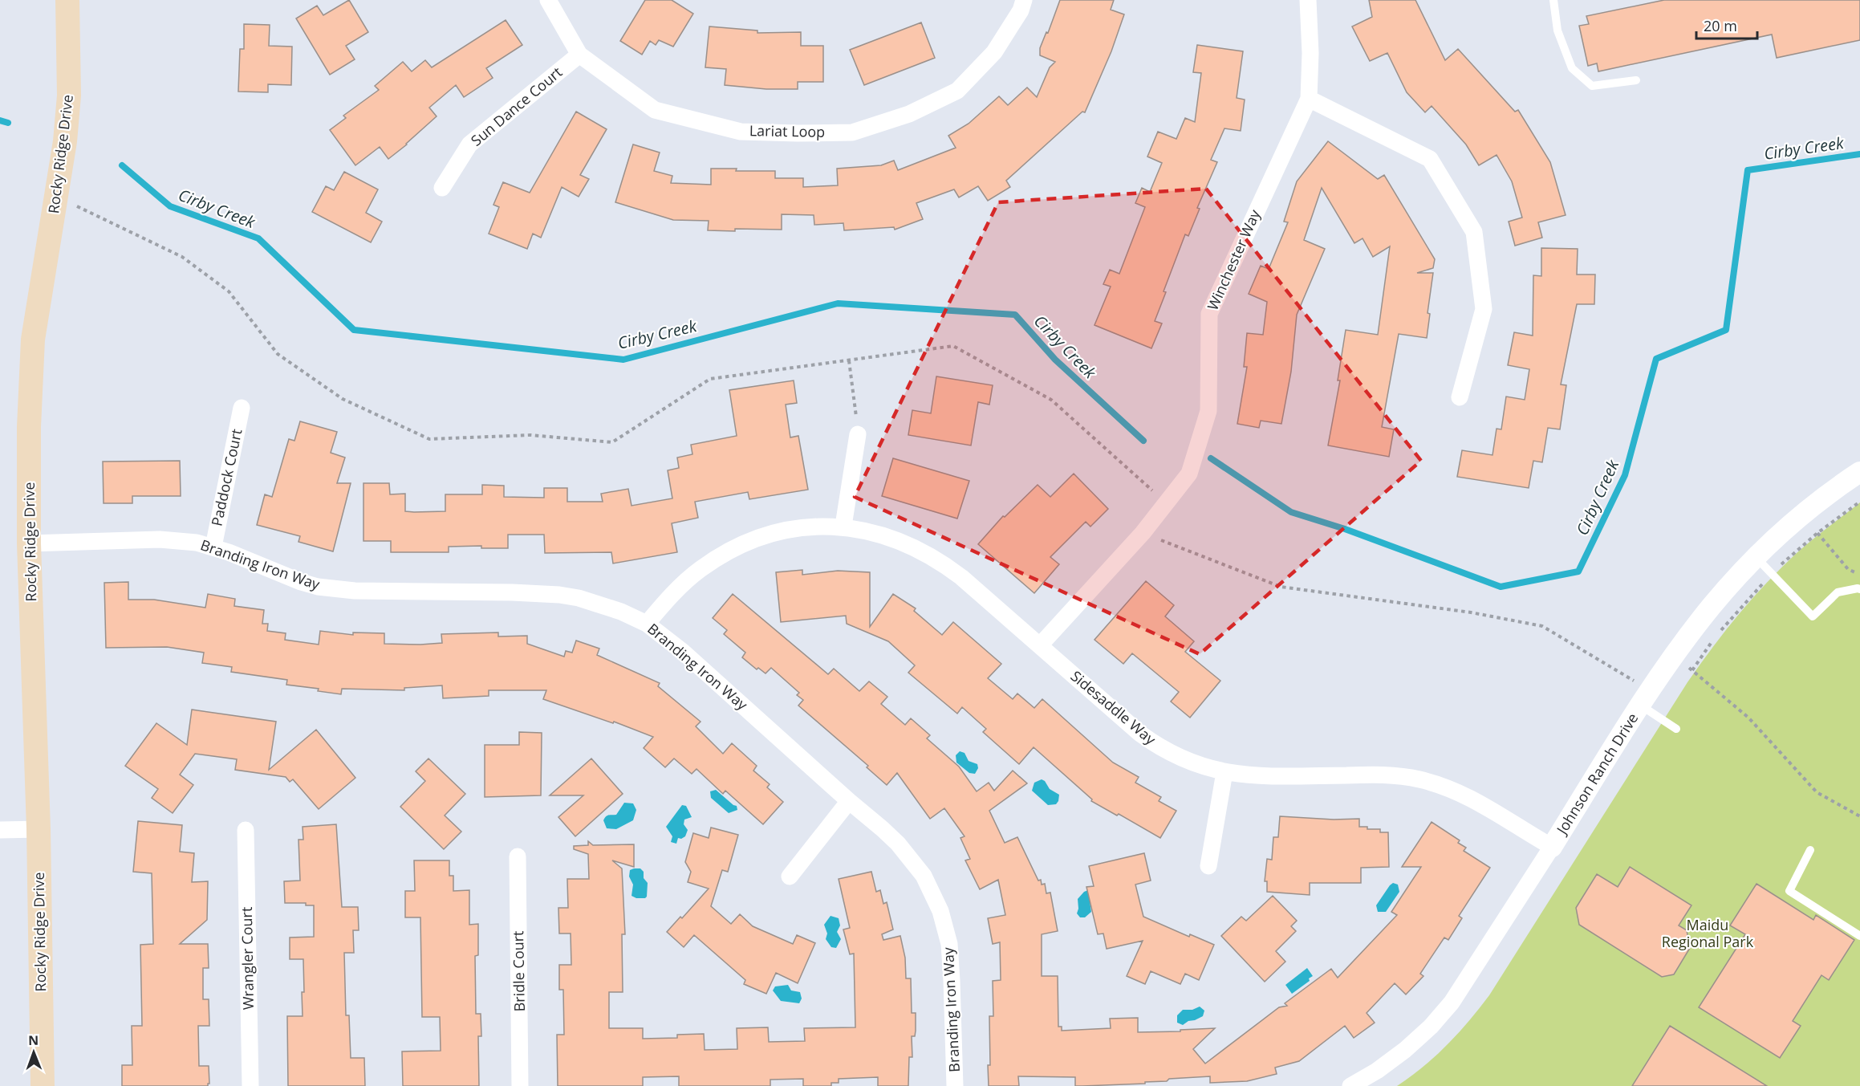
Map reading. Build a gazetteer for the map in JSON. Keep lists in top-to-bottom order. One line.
{"streets":{"main road":["Rocky Ridge Drive"],"street":["Sun Dance Court","Lariat Loop","Winchester Way","Paddock Court","Branding Iron Way","Sidesaddle Way","Johnson Ranch Drive","Wrangler Court","Bridle Court"]},"crossings":[["Sun Dance Court","Lariat Loop"],["Rocky Ridge Drive","Branding Iron Way"],["Winchester Way","Sidesaddle Way"],["Paddock Court","Branding Iron Way"],["Branding Iron Way","Sidesaddle Way"],["Sidesaddle Way","Johnson Ranch Drive"]],"water":["Cirby Creek"],"parks":["Maidu Regional Park"],"scale_bar":"20 m","north":"top"}
